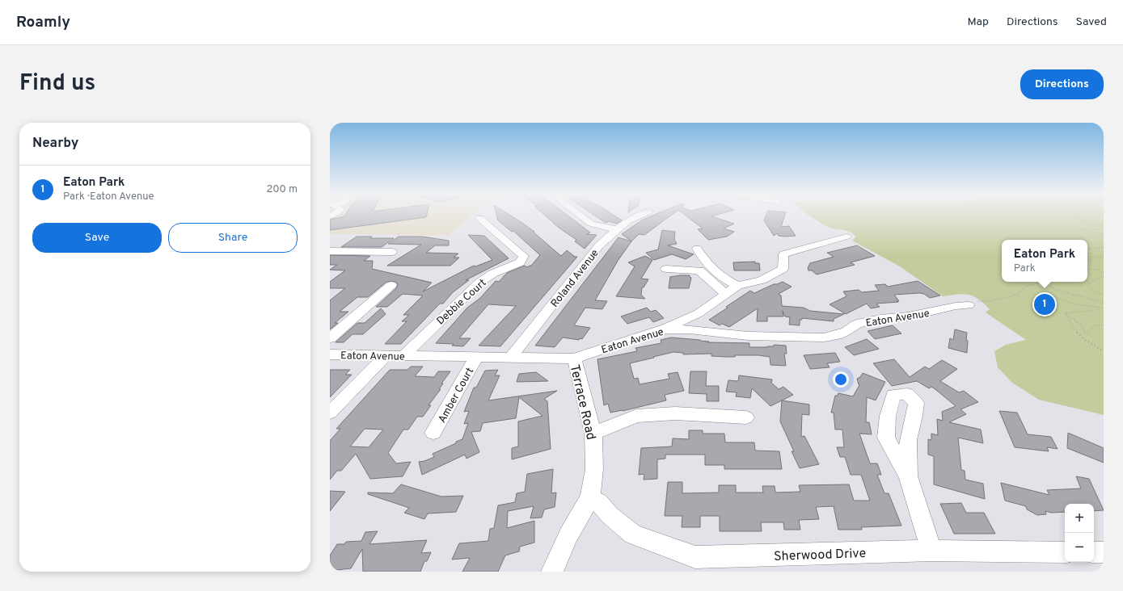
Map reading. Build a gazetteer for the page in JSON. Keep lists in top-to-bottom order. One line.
{"streets":{"street":["Roland Avenue","Debbie Court","Eaton Avenue","Amber Court","Terrace Road","Sherwood Drive"]},"crossings":[["Roland Avenue","Eaton Avenue"],["Debbie Court","Eaton Avenue"],["Eaton Avenue","Amber Court"],["Eaton Avenue","Terrace Road"],["Terrace Road","Sherwood Drive"]],"page":{"header":"Roamly","nav":["Map","Directions","Saved"],"title":"Find us","buttons":["Directions",["Save","Share"]],"heading":"Nearby","list":[{"mark":"1","name":"Eaton Park","note":"Park · Eaton Avenue","value":"200 m"}],"popup":["Eaton Park","Park"],"pins":"1","map_buttons":["+","−"]}}
